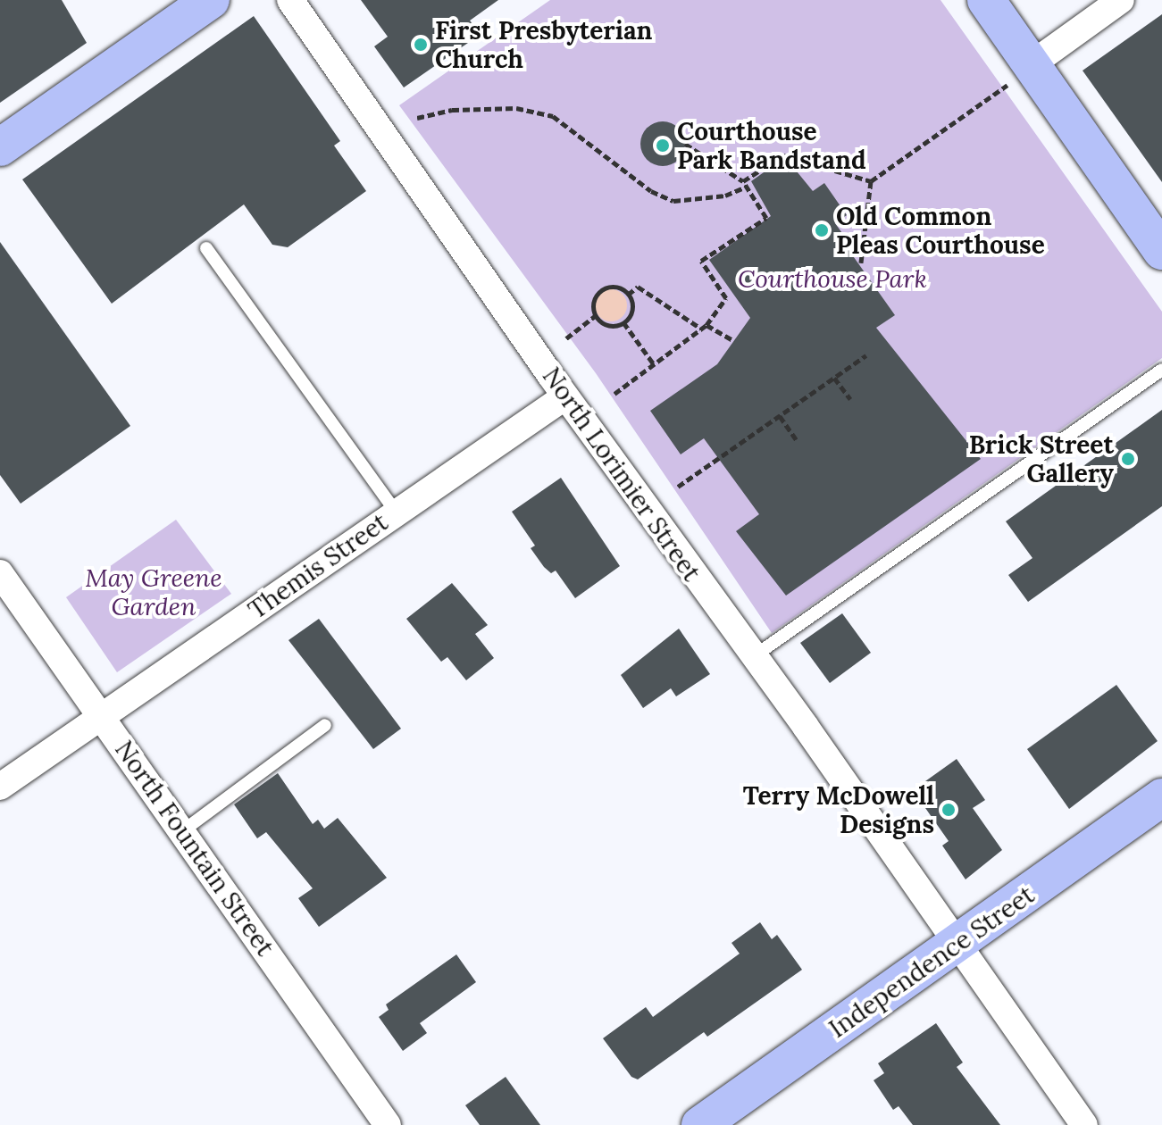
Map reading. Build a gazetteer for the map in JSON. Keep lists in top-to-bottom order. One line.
{"streets":{"street":["North Lorimier Street","Themis Street","North Fountain Street","Independence Street"]},"crossings":[["North Lorimier Street","Themis Street"],["North Lorimier Street","Independence Street"],["Themis Street","North Fountain Street"]],"parks":["Courthouse Park","May Greene Garden"],"places":["First Presbyterian Church","Courthouse Park Bandstand","Old Common Pleas Courthouse","Brick Street Gallery","Terry McDowell Designs"]}
